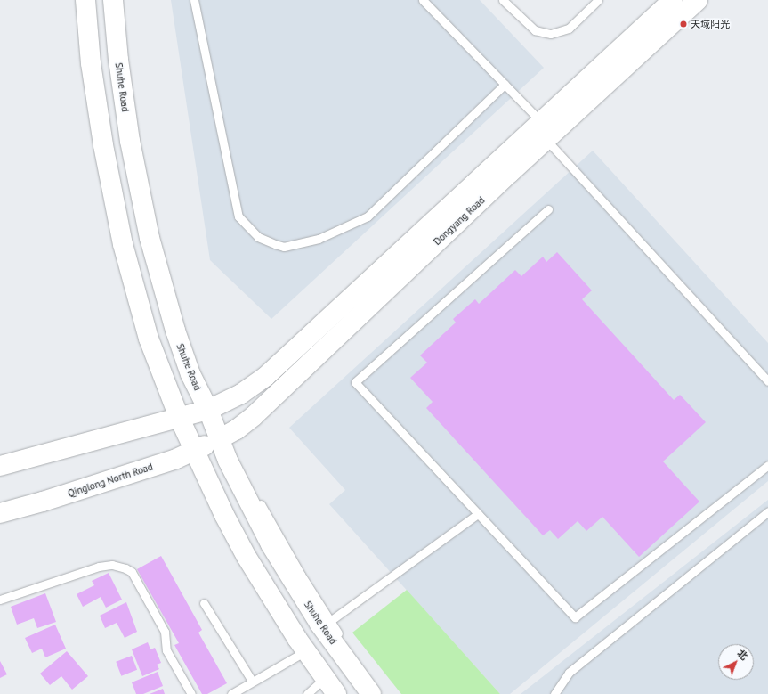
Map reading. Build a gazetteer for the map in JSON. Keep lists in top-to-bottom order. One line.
{"streets":{"main road":["Shuhe Road","Dongyang Road","Qinglong North Road"]},"crossings":[["Shuhe Road","Dongyang Road"],["Shuhe Road","Qinglong North Road"],["Dongyang Road","Qinglong North Road"]],"places":["天域阳光"],"north":"top right"}
